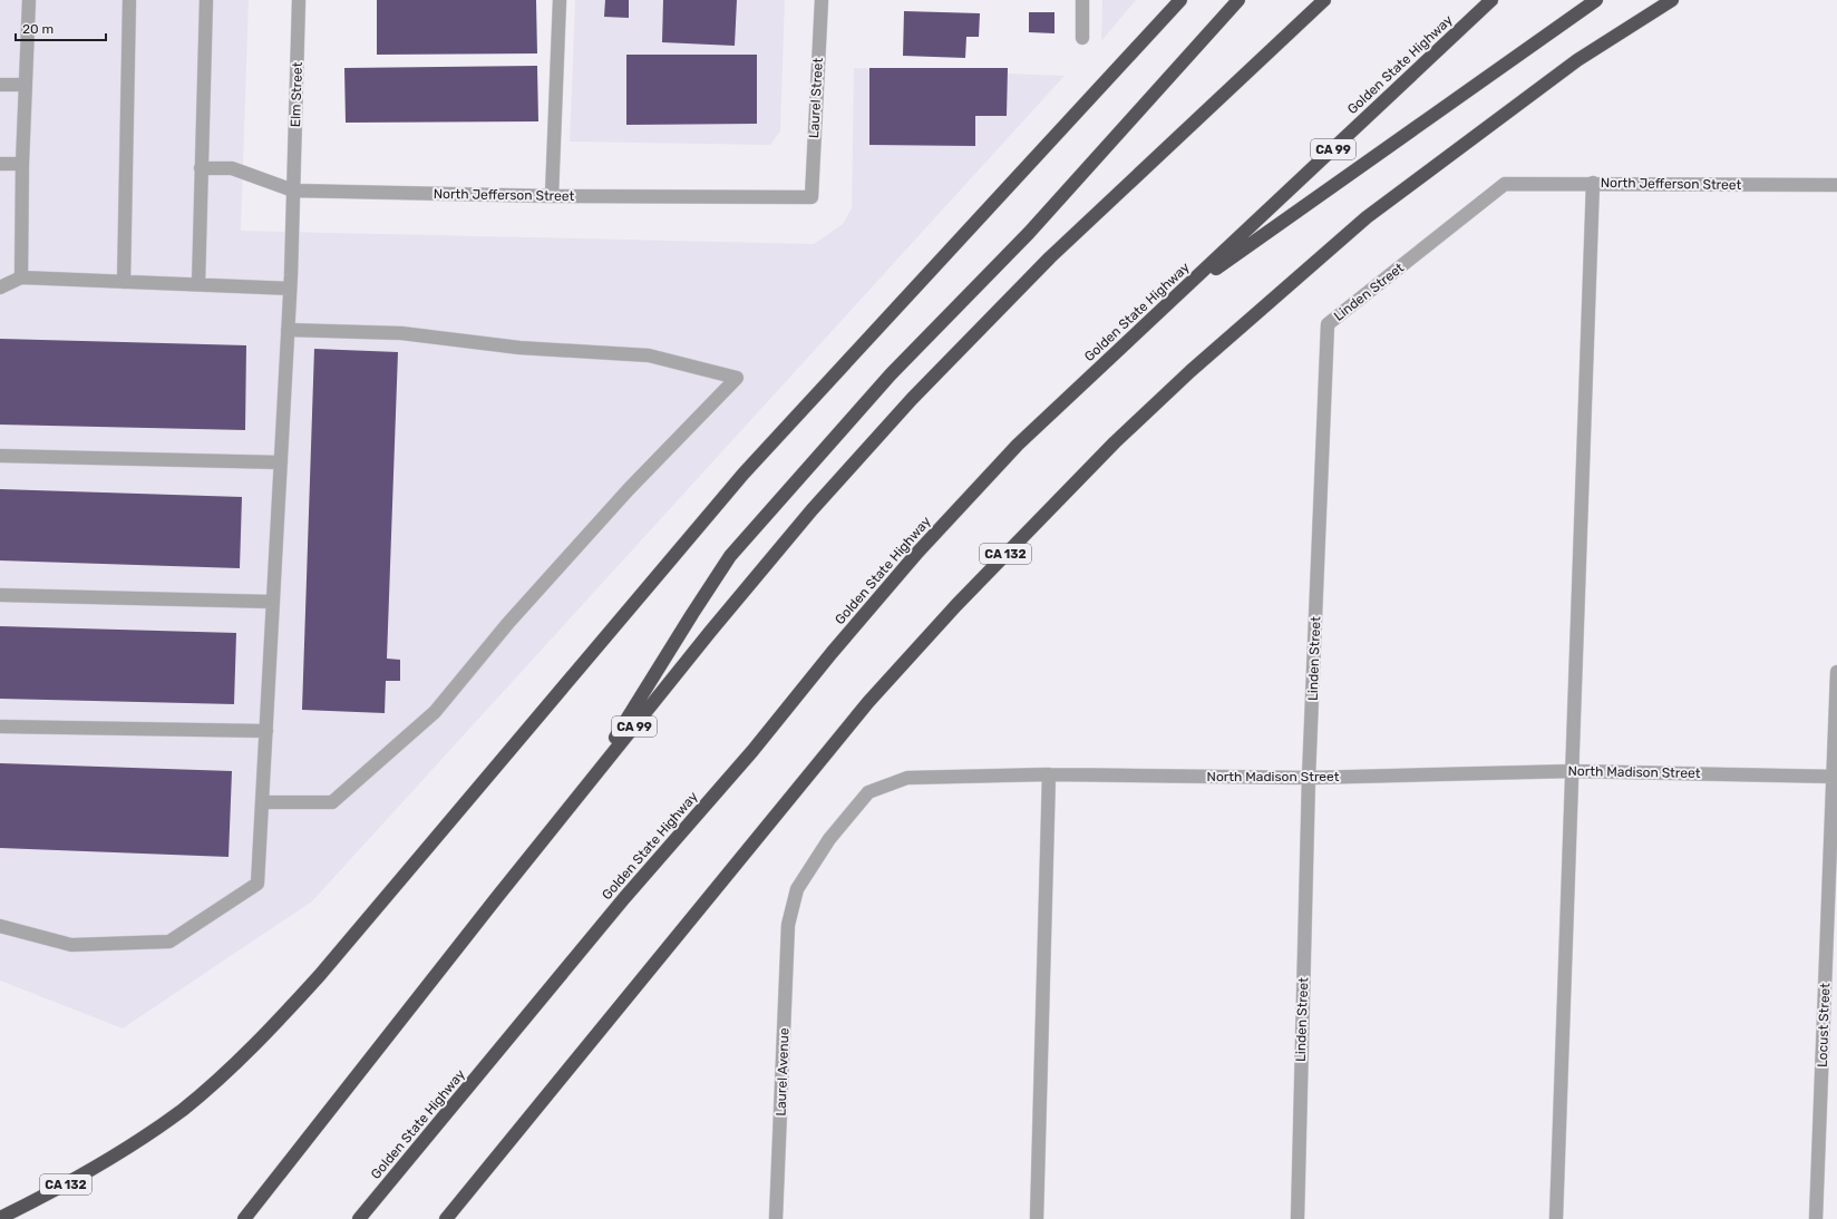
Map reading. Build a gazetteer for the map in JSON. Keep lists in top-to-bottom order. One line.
{"streets":{"highway":["Golden State Highway","CA 99","CA 132"],"street":["Elm Street","Laurel Street","North Jefferson Street","Linden Street","North Madison Street","Locust Street","Laurel Avenue"]},"crossings":[["Elm Street","North Jefferson Street"],["Laurel Street","North Jefferson Street"],["North Jefferson Street","Linden Street"],["Linden Street","North Madison Street"],["North Madison Street","Locust Street"],["North Madison Street","Laurel Avenue"]],"scale_bar":"20 m"}
